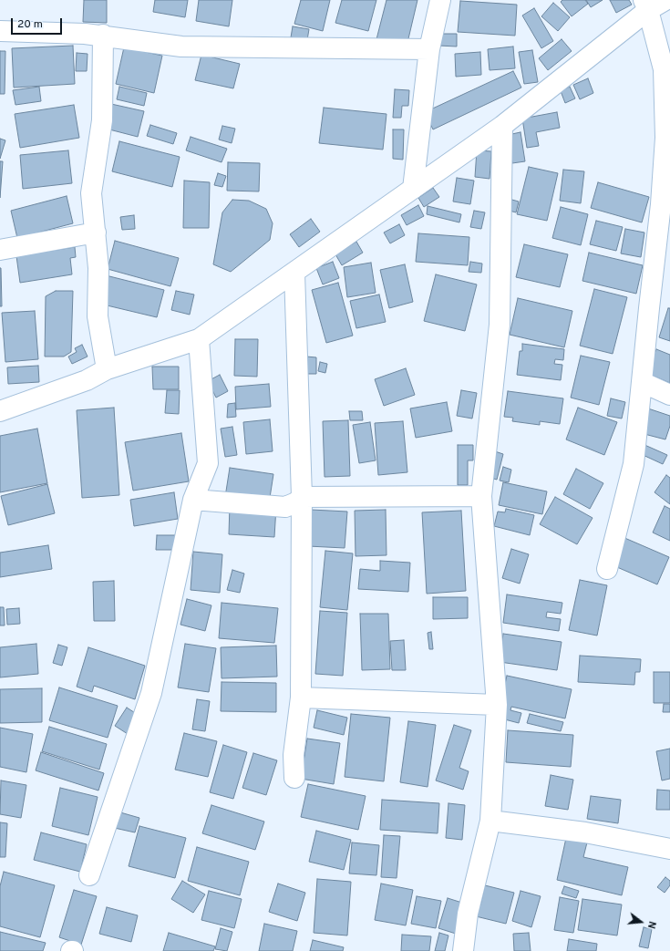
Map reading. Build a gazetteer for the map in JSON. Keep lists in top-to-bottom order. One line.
{"scale_bar":"20 m","north":"right"}
